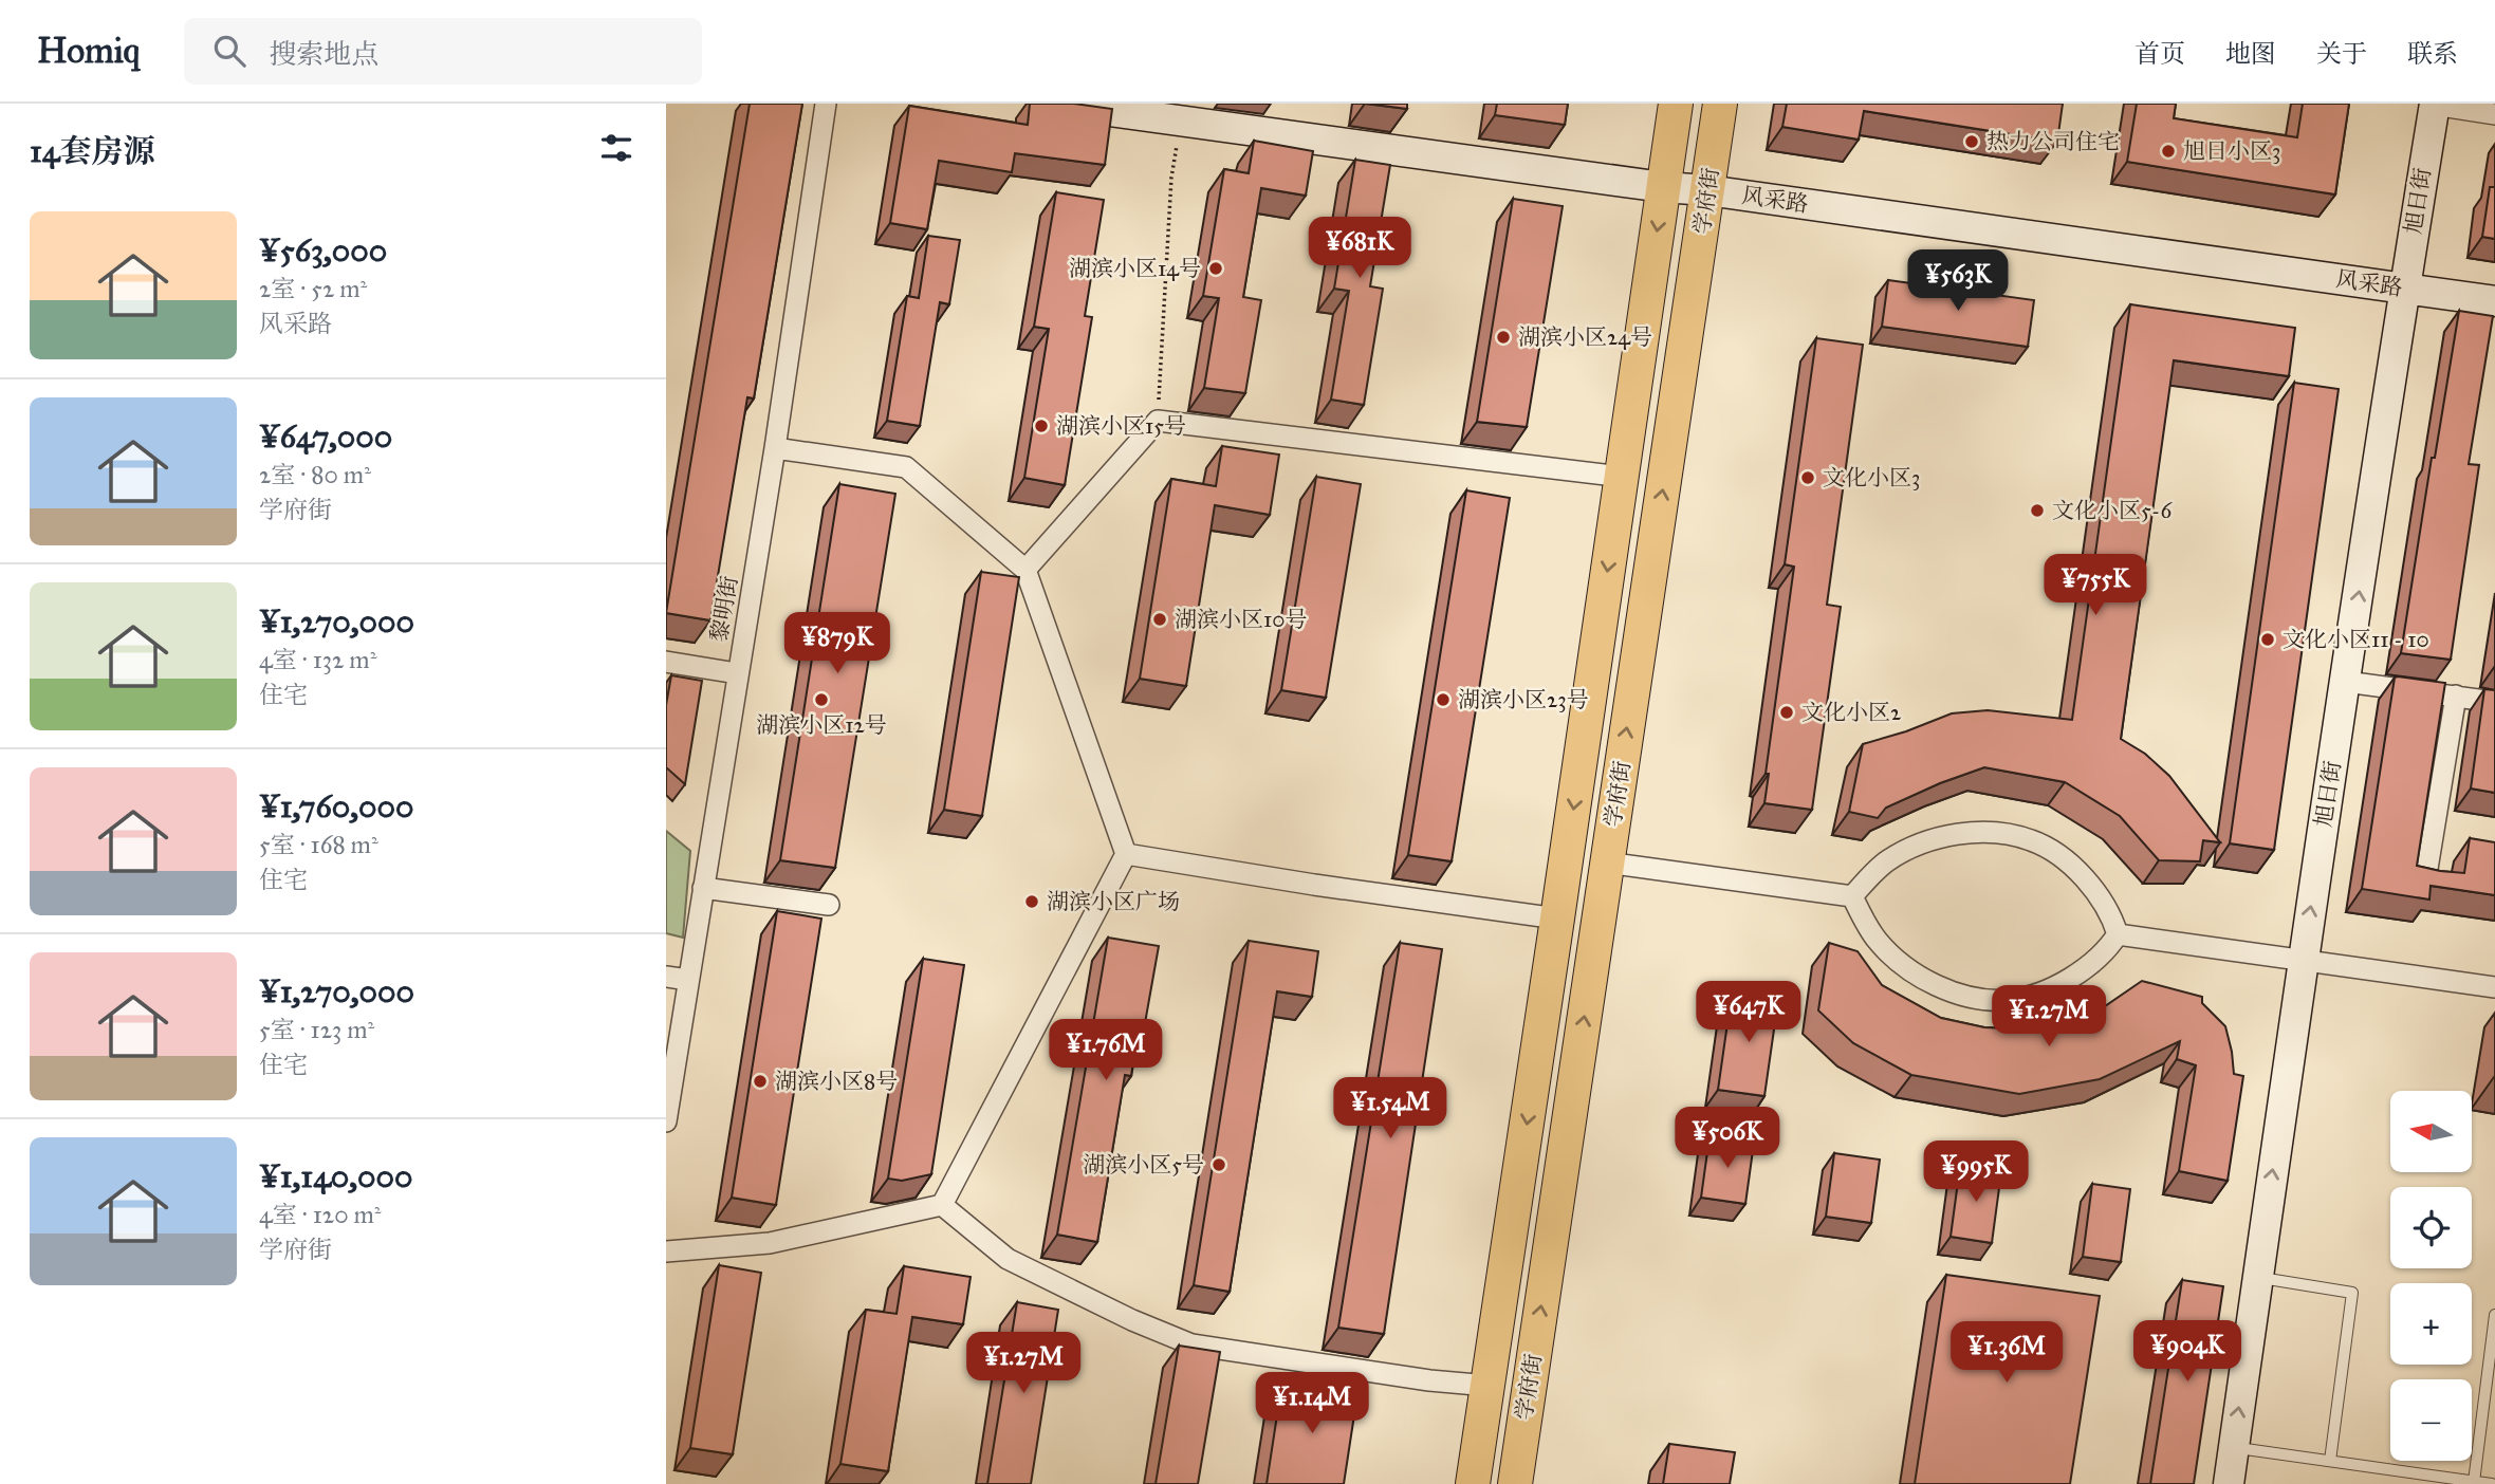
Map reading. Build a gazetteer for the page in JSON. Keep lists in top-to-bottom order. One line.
{"streets":{"main road":["风采路","学府街","旭日街"],"street":["黎明街"]},"crossings":[["风采路","学府街"],["风采路","旭日街"]],"one_way":["旭日街"],"places":["热力公司住宅","旭日小区3","湖滨小区14号","湖滨小区24号","湖滨小区15号","文化小区3","文化小区5-6","湖滨小区10号","文化小区11 - 10","湖滨小区12号","湖滨小区23号","文化小区2","湖滨小区广场","湖滨小区8号","湖滨小区5号"],"north":"left","page":{"header":"Homiq","search":"搜索地点","nav":["首页","地图","关于","联系"],"heading":"14套房源","list":[{"name":"¥563,000","note":"2室 · 52 m² · 风采路"},{"name":"¥647,000","note":"2室 · 80 m² · 学府街"},{"name":"¥1,270,000","note":"4室 · 132 m² · 住宅"},{"name":"¥1,760,000","note":"5室 · 168 m² · 住宅"},{"name":"¥1,270,000","note":"5室 · 123 m² · 住宅"},{"name":"¥1,140,000","note":"4室 · 120 m² · 学府街"}],"price":["¥681K","¥563K","¥755K","¥879K","¥647K","¥1.27M","¥1.76M","¥1.54M","¥506K","¥995K","¥904K","¥1.36M","¥1.27M","¥1.14M"],"map_buttons":["+","−"]}}
